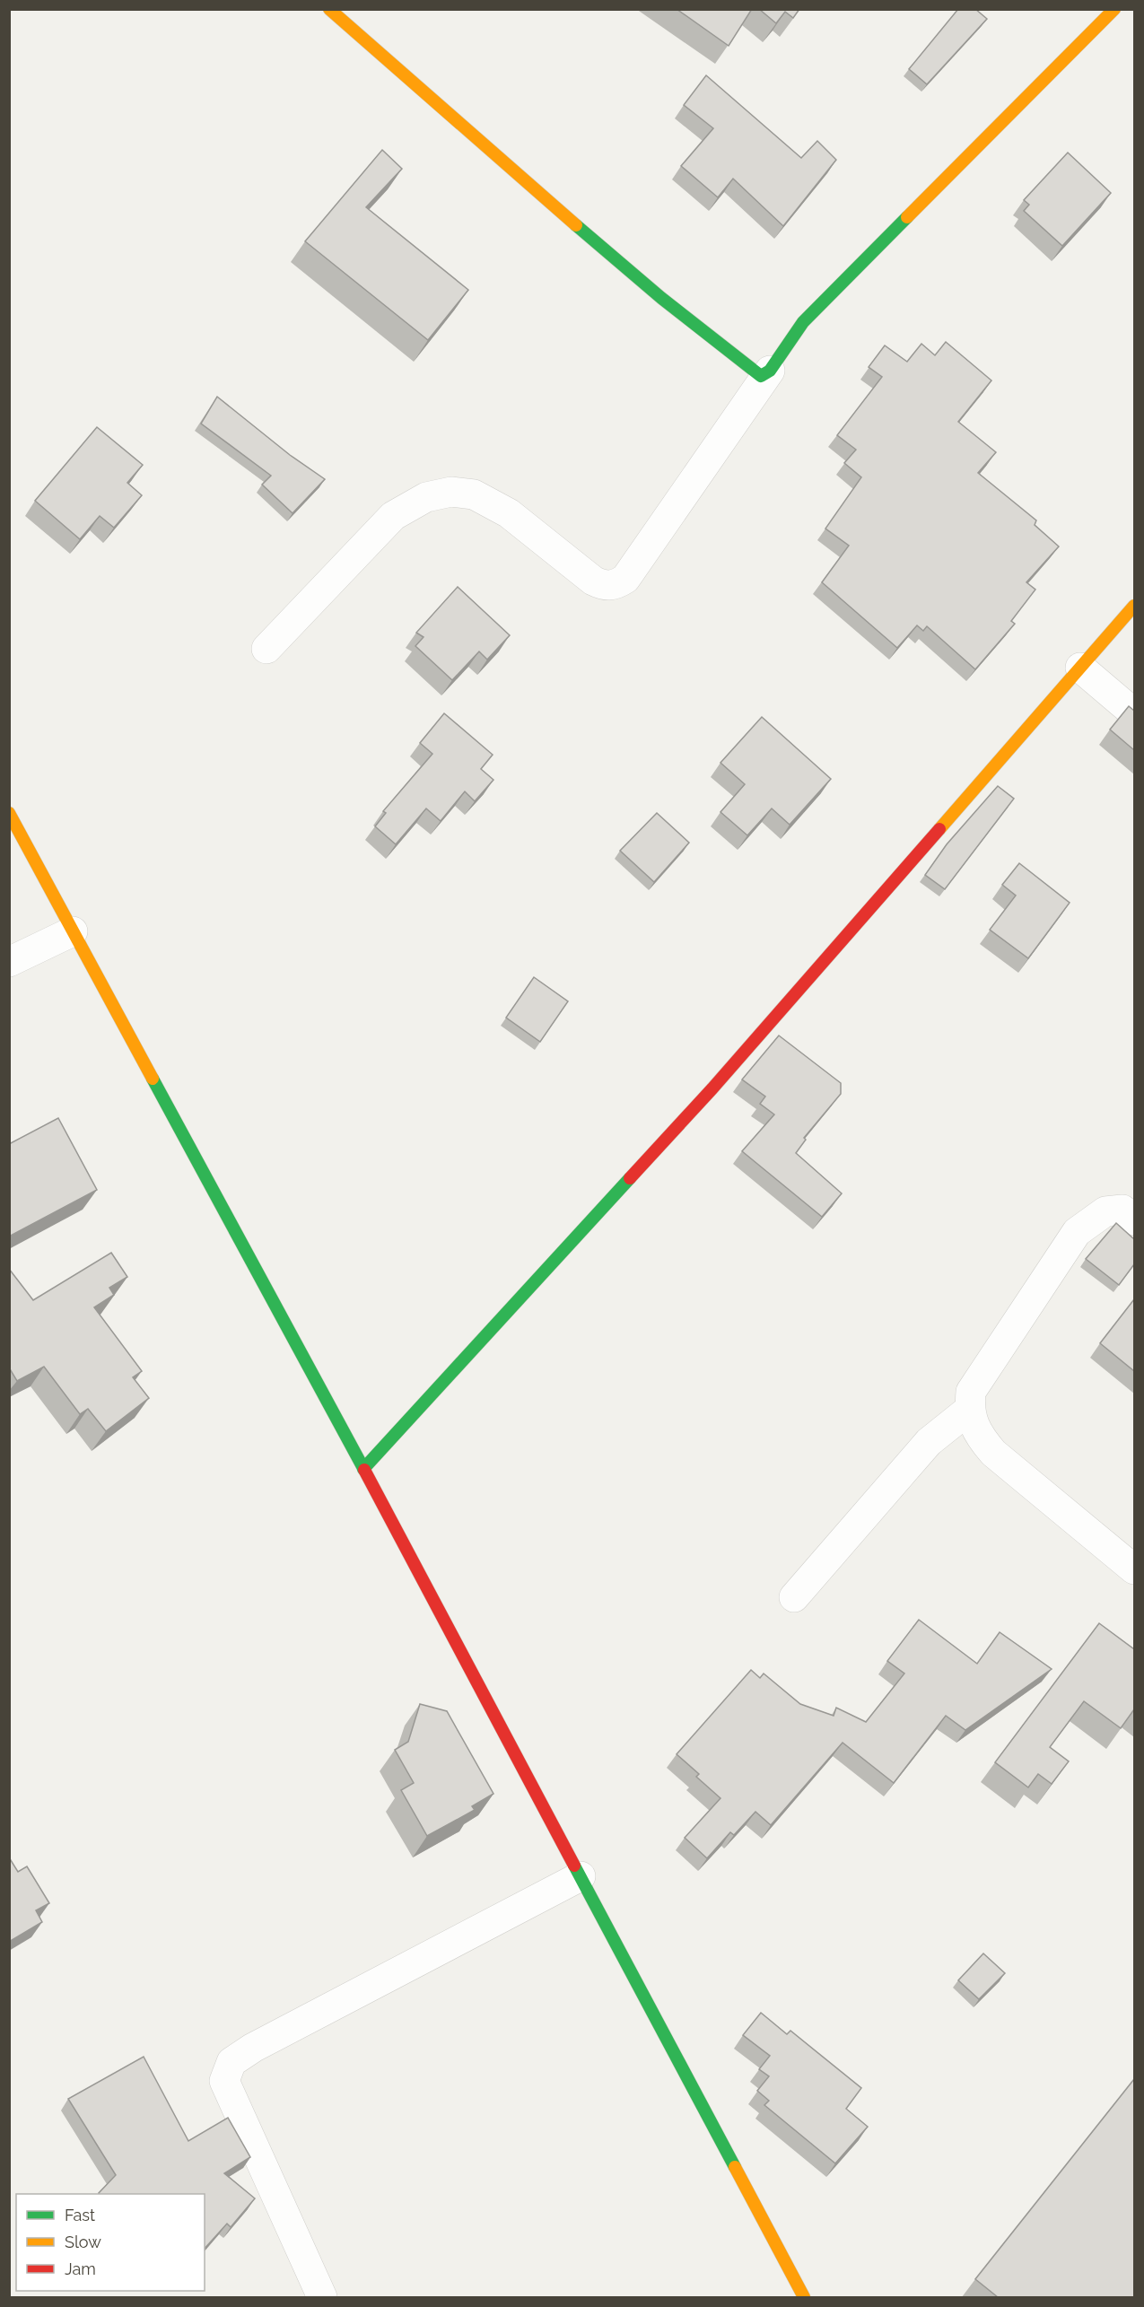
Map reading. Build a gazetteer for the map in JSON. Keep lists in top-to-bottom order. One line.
{"legend":["Fast","Slow","Jam"]}
